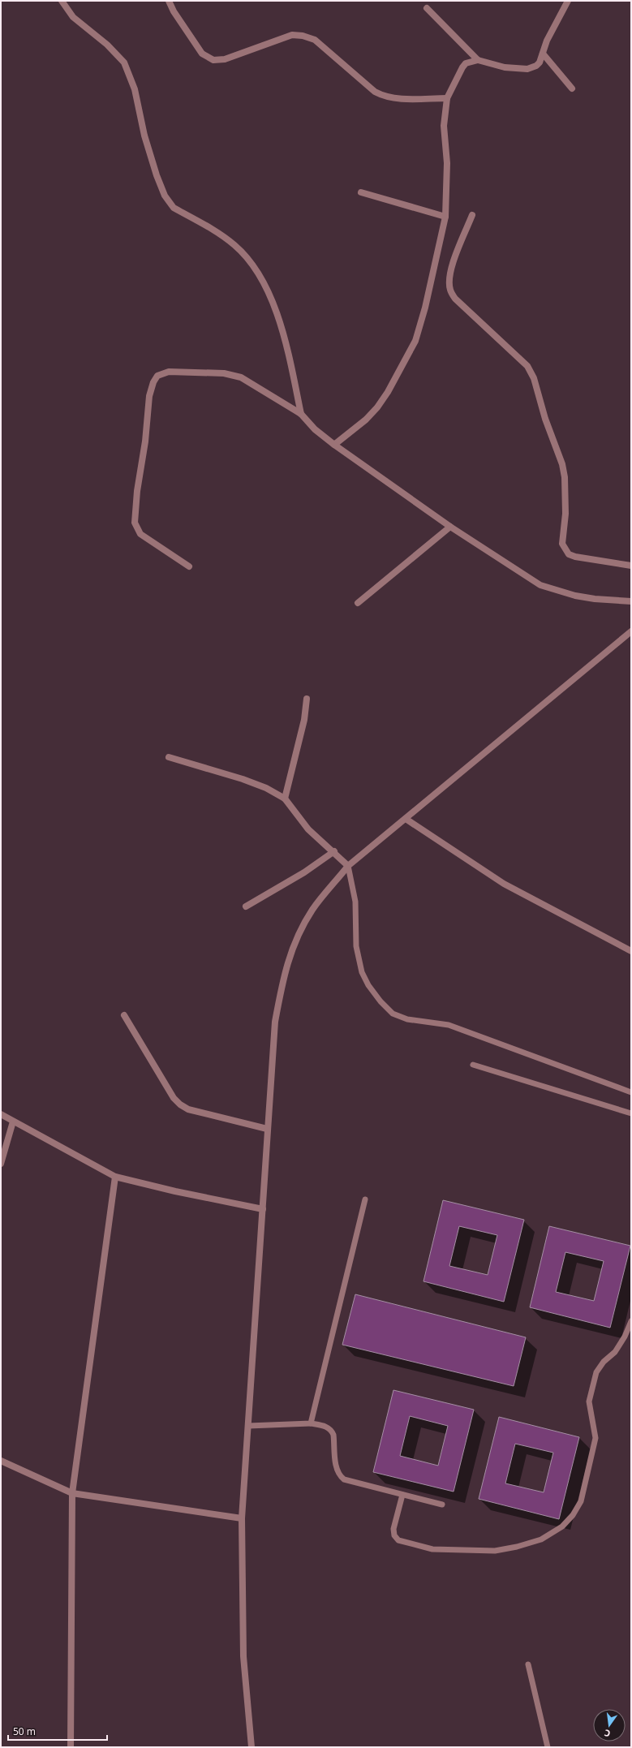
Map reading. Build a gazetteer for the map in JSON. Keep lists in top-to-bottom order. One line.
{"scale_bar":"50 m","north":"bottom"}
